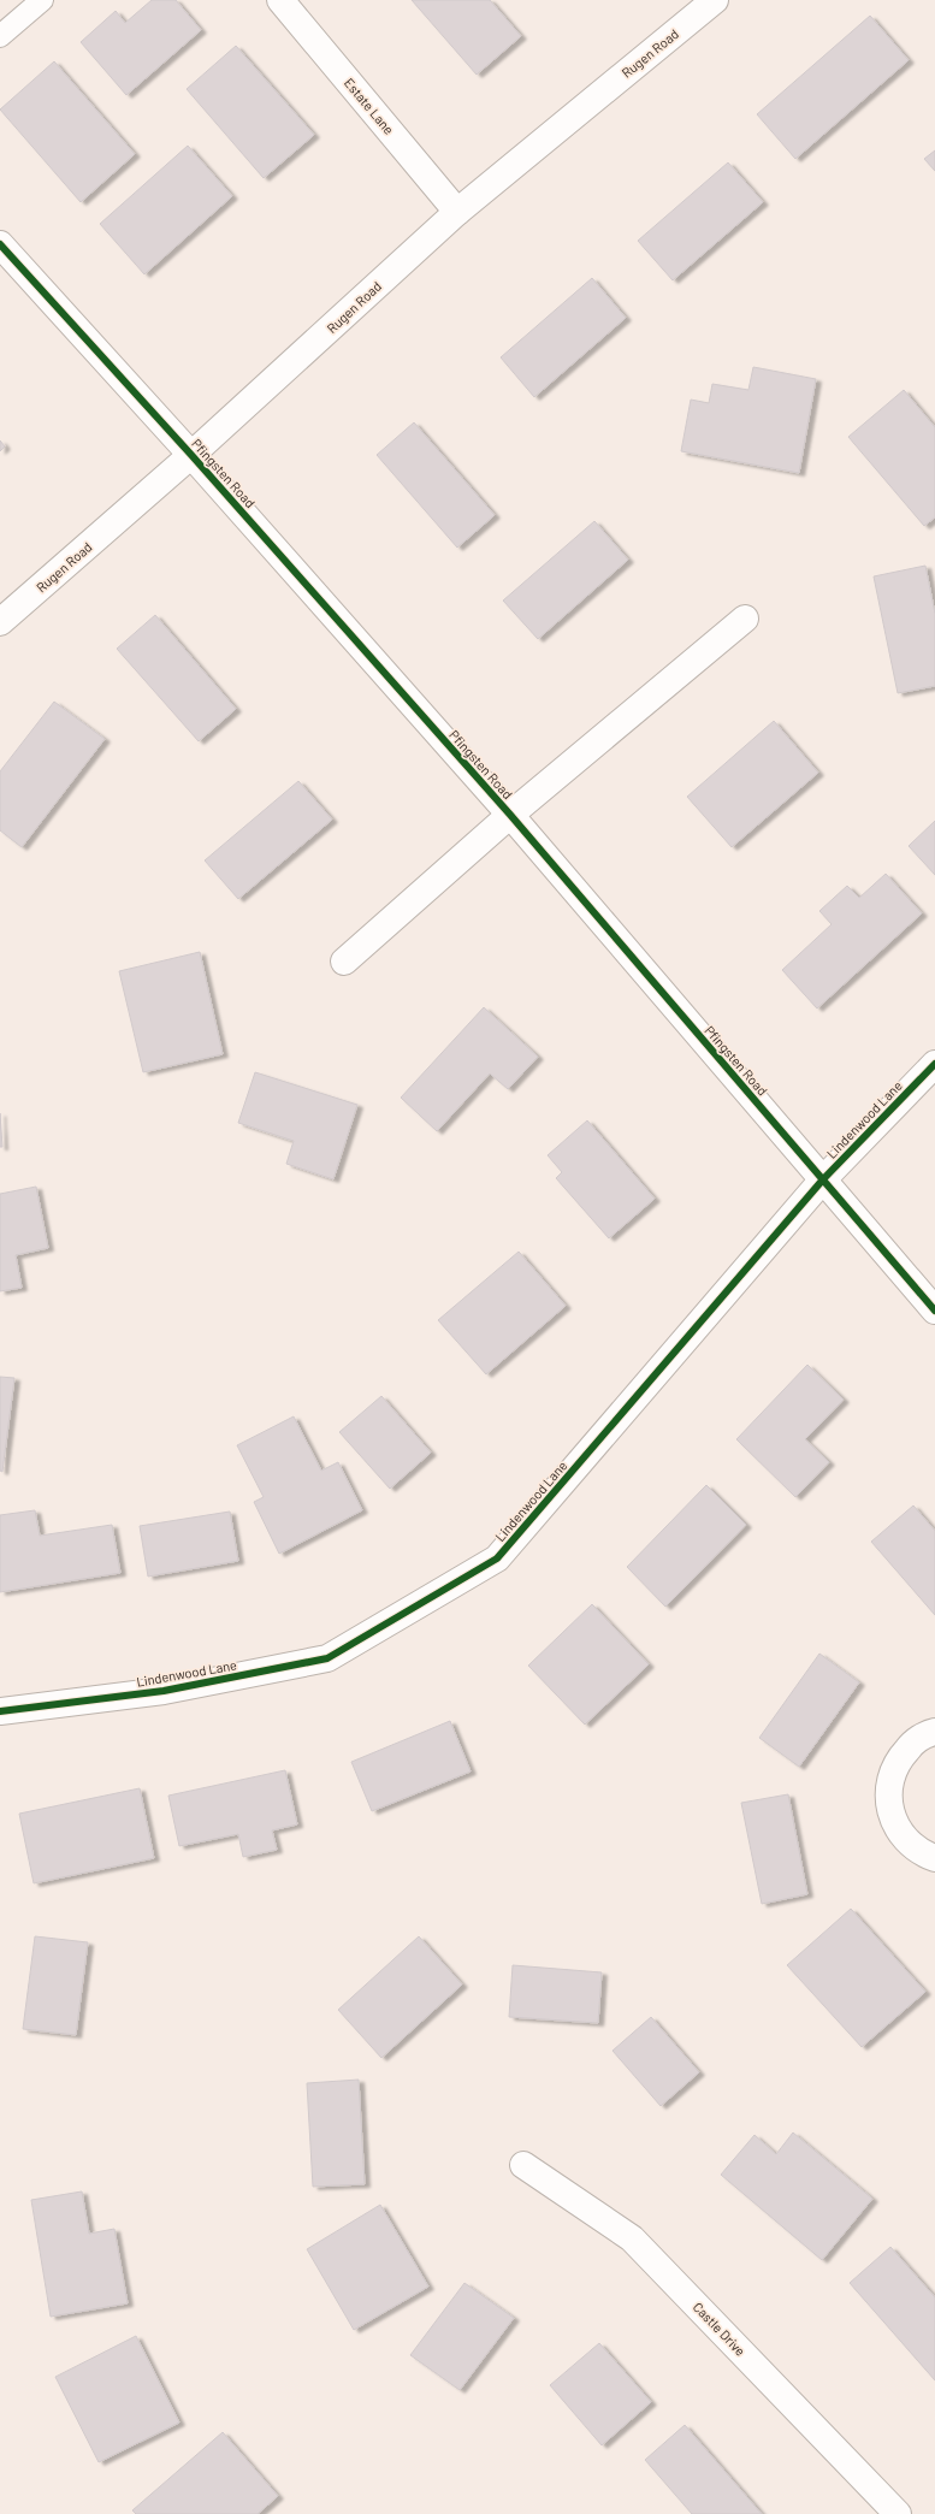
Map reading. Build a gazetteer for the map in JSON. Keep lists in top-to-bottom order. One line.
{"streets":{"street":["Rugen Road","Estate Lane","Pfingsten Road","Lindenwood Lane","Castle Drive"]},"crossings":[["Rugen Road","Estate Lane"],["Rugen Road","Pfingsten Road"],["Pfingsten Road","Lindenwood Lane"]]}
